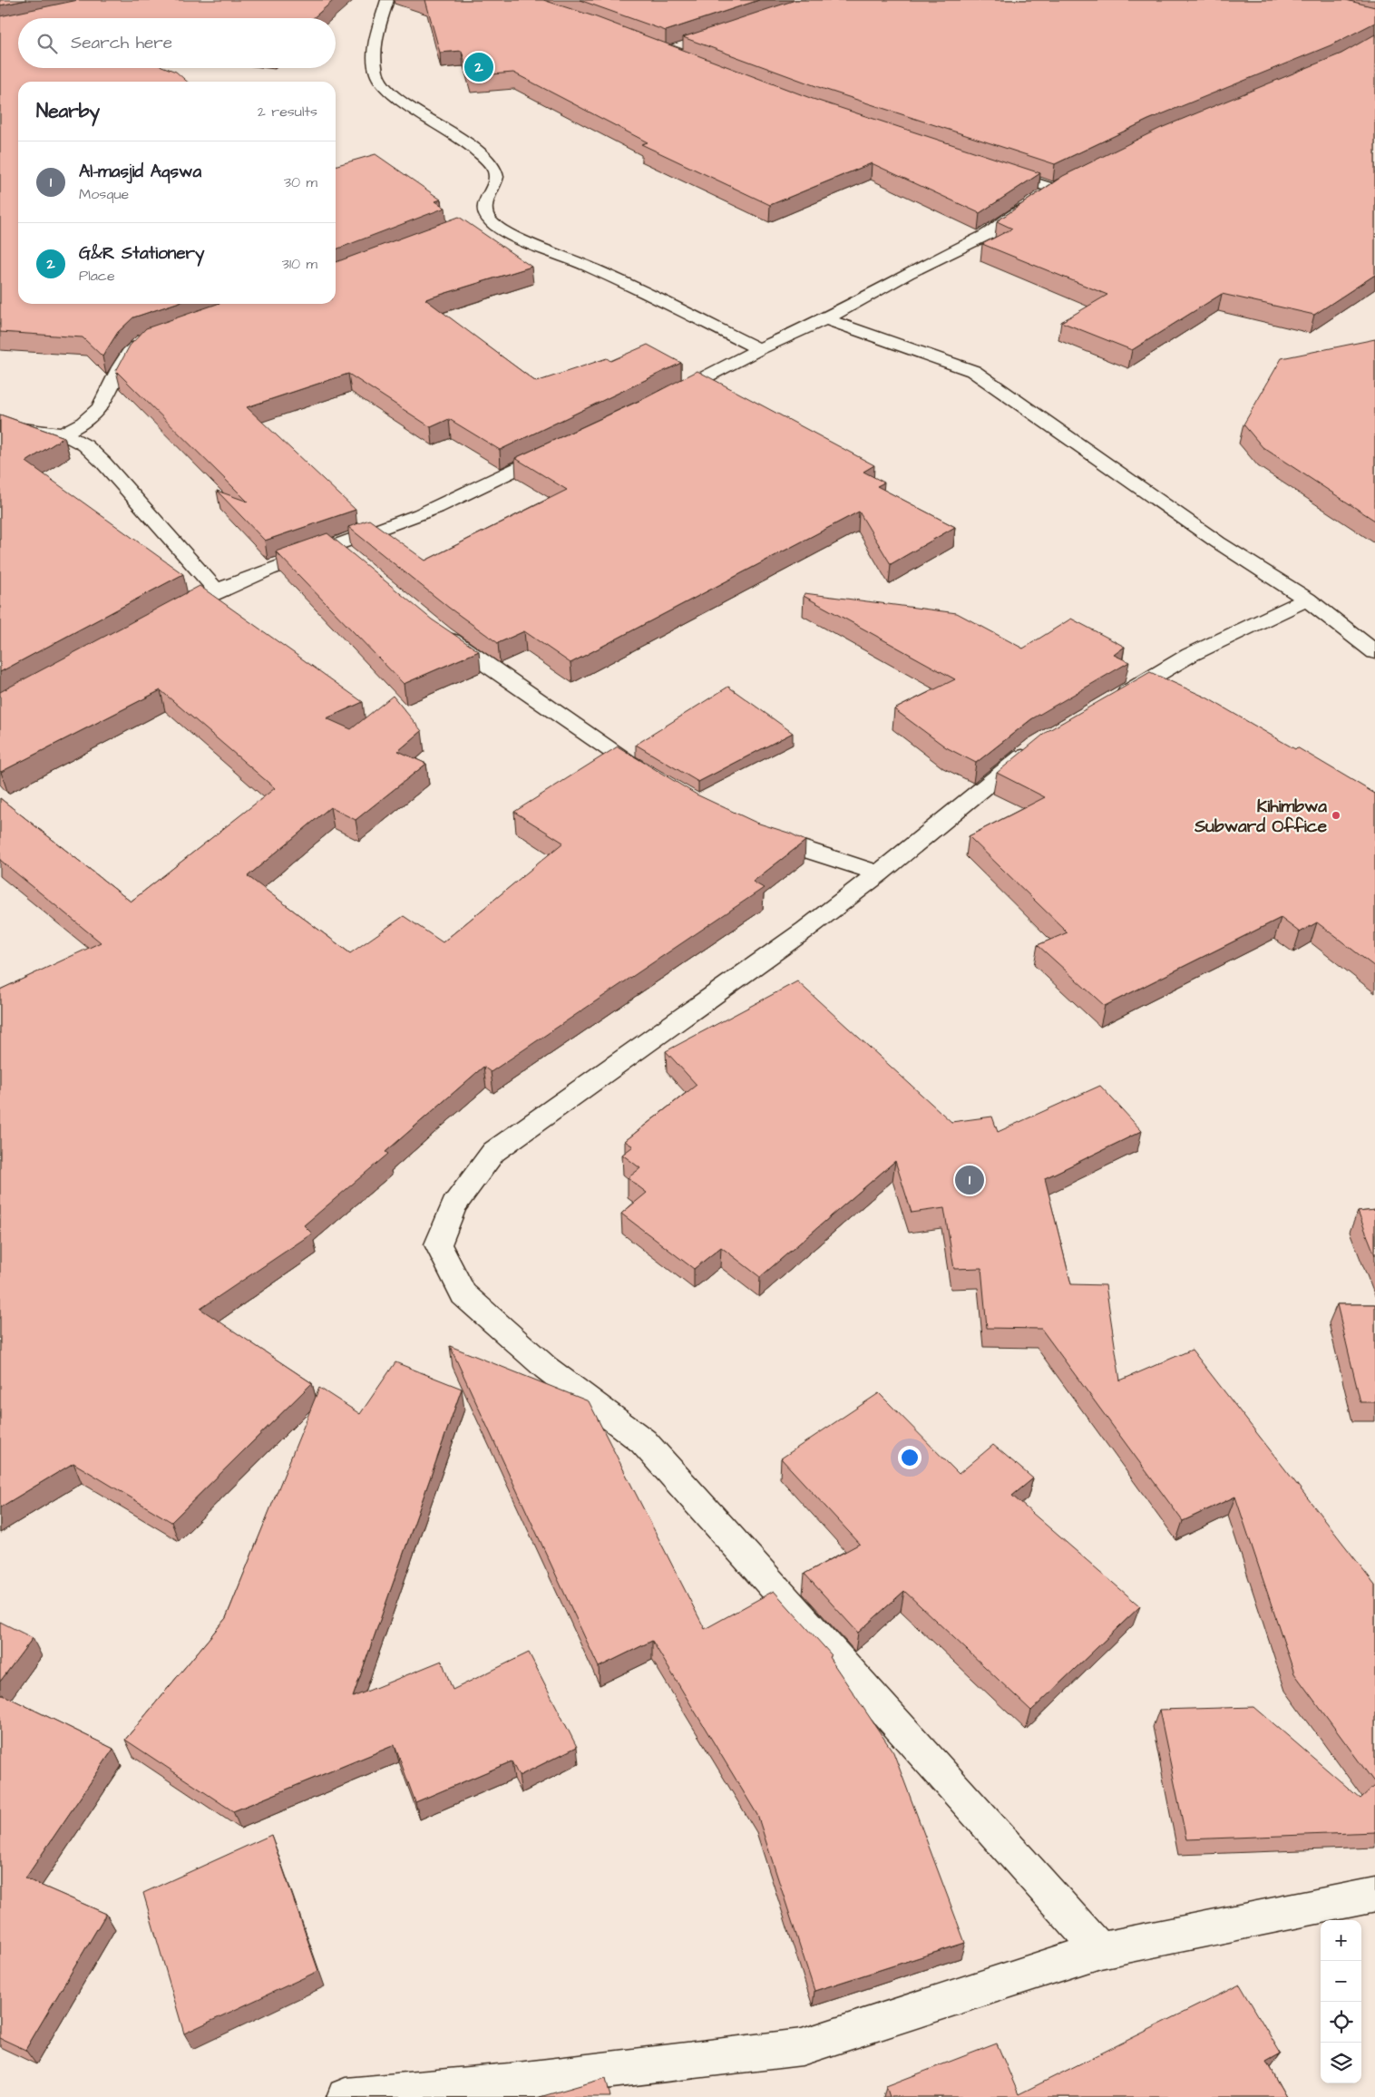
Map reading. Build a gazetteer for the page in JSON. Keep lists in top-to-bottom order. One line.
{"places":["Kihimbwa Subward Office"],"page":{"search":"Search here","pins":["2","1"],"heading":["Nearby","2 results"],"list":[{"mark":"1","name":"Al-masjid Aqswa","note":"Mosque","value":"30 m"},{"mark":"2","name":"G&R Stationery","note":"Place","value":"310 m"}],"map_buttons":["+","−"]}}
